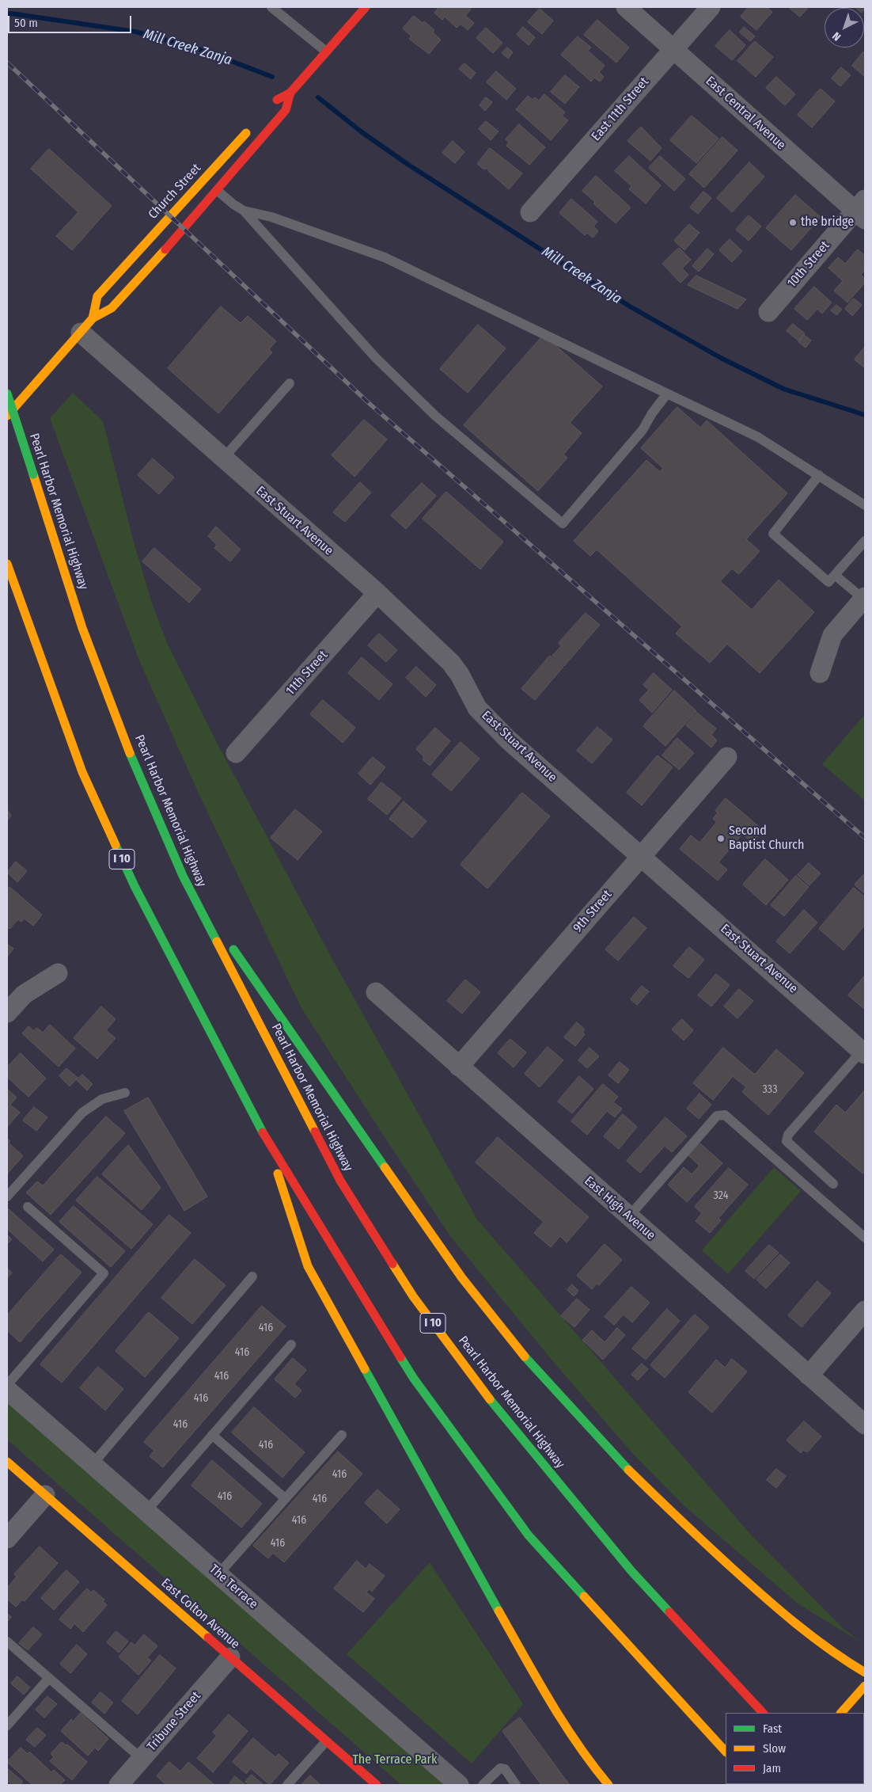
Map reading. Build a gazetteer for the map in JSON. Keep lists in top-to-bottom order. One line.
{"streets":{"main road":["Church Street","Pearl Harbor Memorial Highway","I 10","East Colton Avenue"],"street":["East 11th Street","East Central Avenue","10th Street","East Stuart Avenue","11th Street","9th Street","East High Avenue","The Terrace","Tribune Street"]},"crossings":[["East 11th Street","East Central Avenue"],["East Central Avenue","10th Street"],["Church Street","East Stuart Avenue"],["East Stuart Avenue","11th Street"],["East Stuart Avenue","9th Street"],["9th Street","East High Avenue"],["East Colton Avenue","Tribune Street"]],"water":["Mill Creek Zanja"],"parks":["The Terrace Park"],"places":["the bridge","Second Baptist Church"],"house_numbers":["333","324","416","416","416","416","416","416","416","416","416","416","416"],"legend":["Fast","Slow","Jam"],"scale_bar":"50 m","north":"bottom left"}
